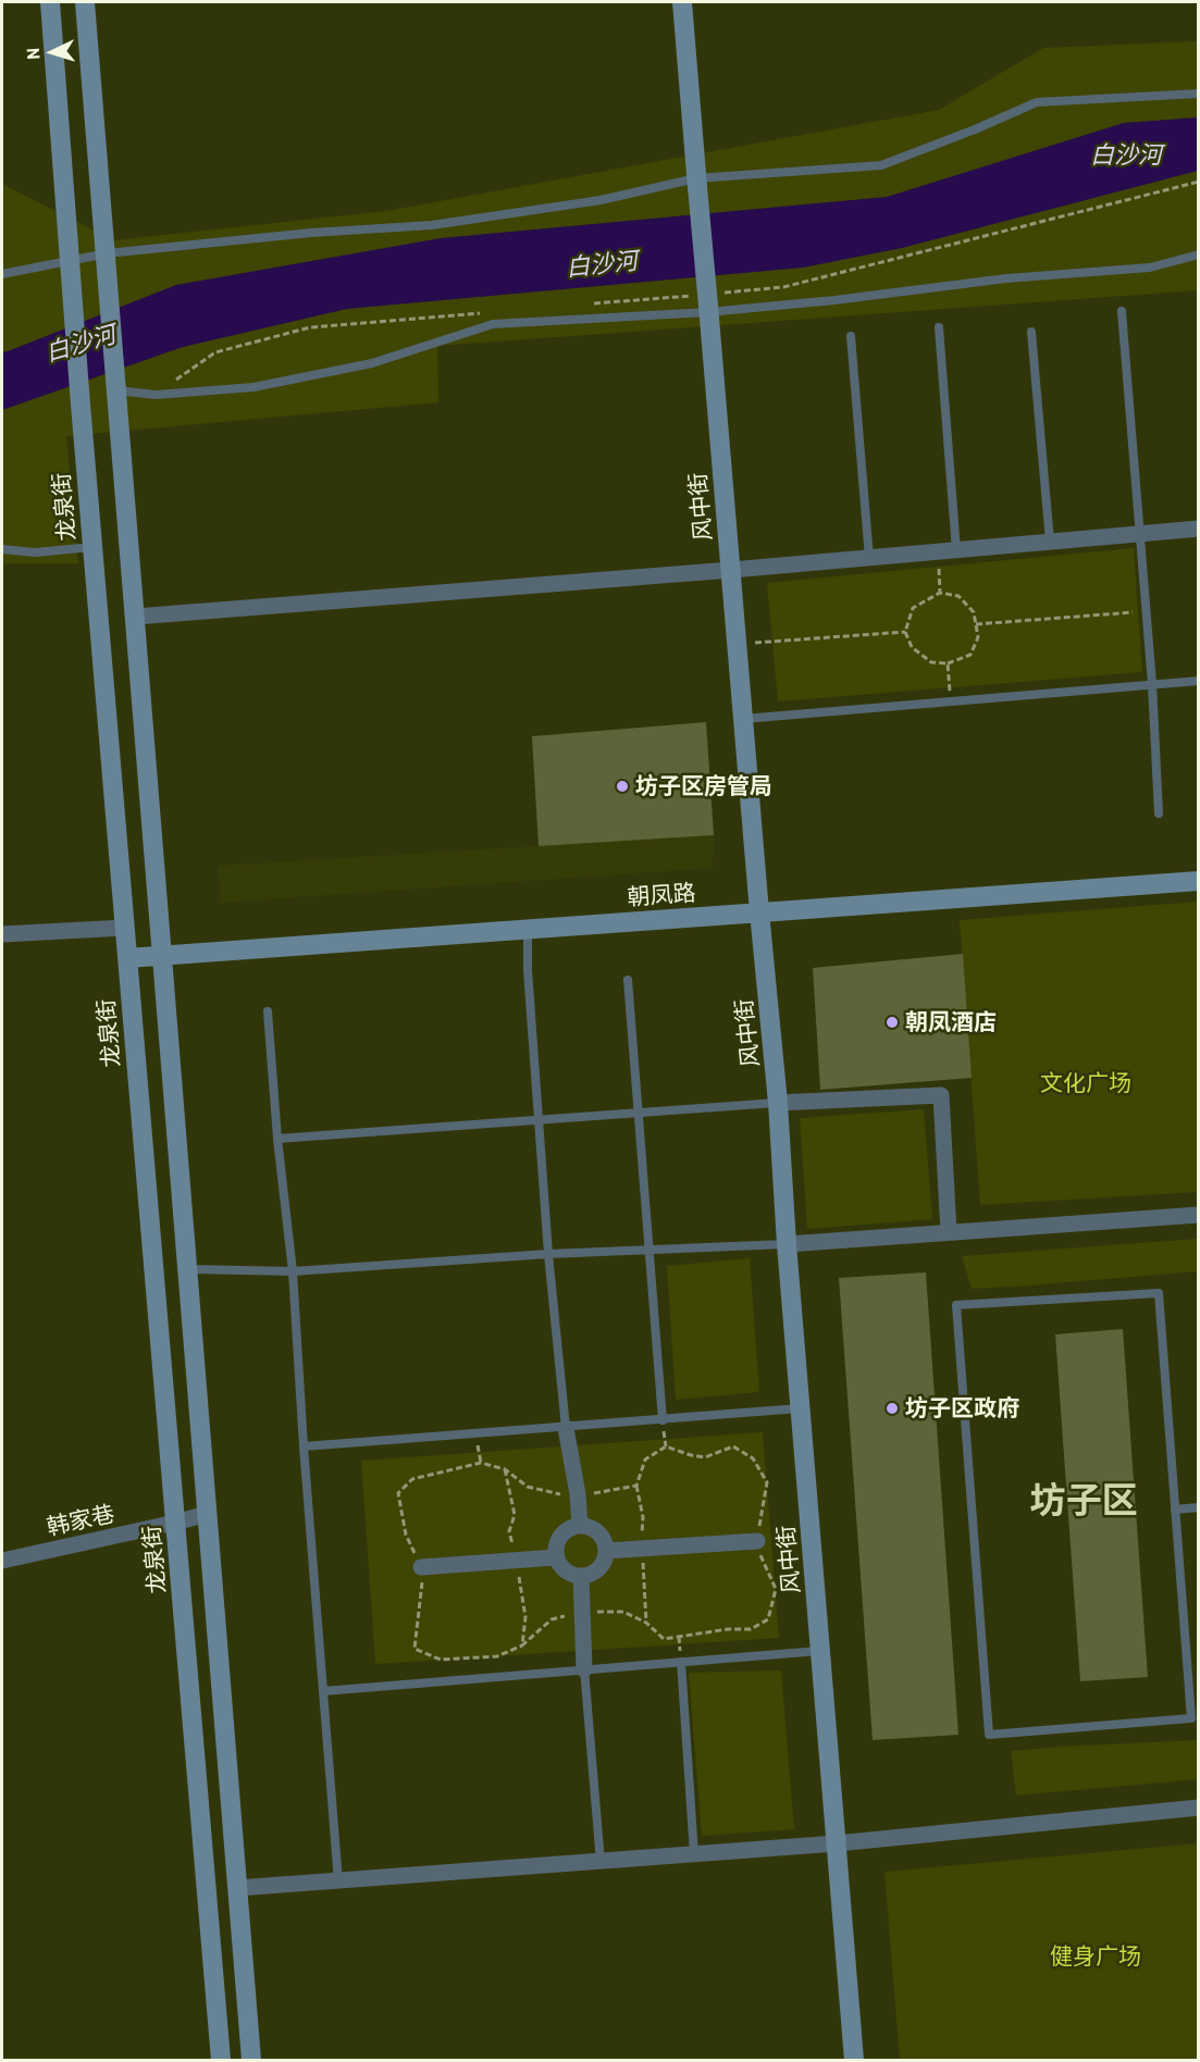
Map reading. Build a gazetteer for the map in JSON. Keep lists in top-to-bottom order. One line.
{"streets":{"street":["龙泉街","风中街","朝凤路","韩家巷"]},"crossings":[["龙泉街","朝凤路"],["龙泉街","韩家巷"],["风中街","朝凤路"]],"districts":["坊子区"],"water":["白沙河"],"parks":["文化广场","健身广场"],"places":["坊子区房管局","朝凤酒店","坊子区政府"],"north":"left"}
